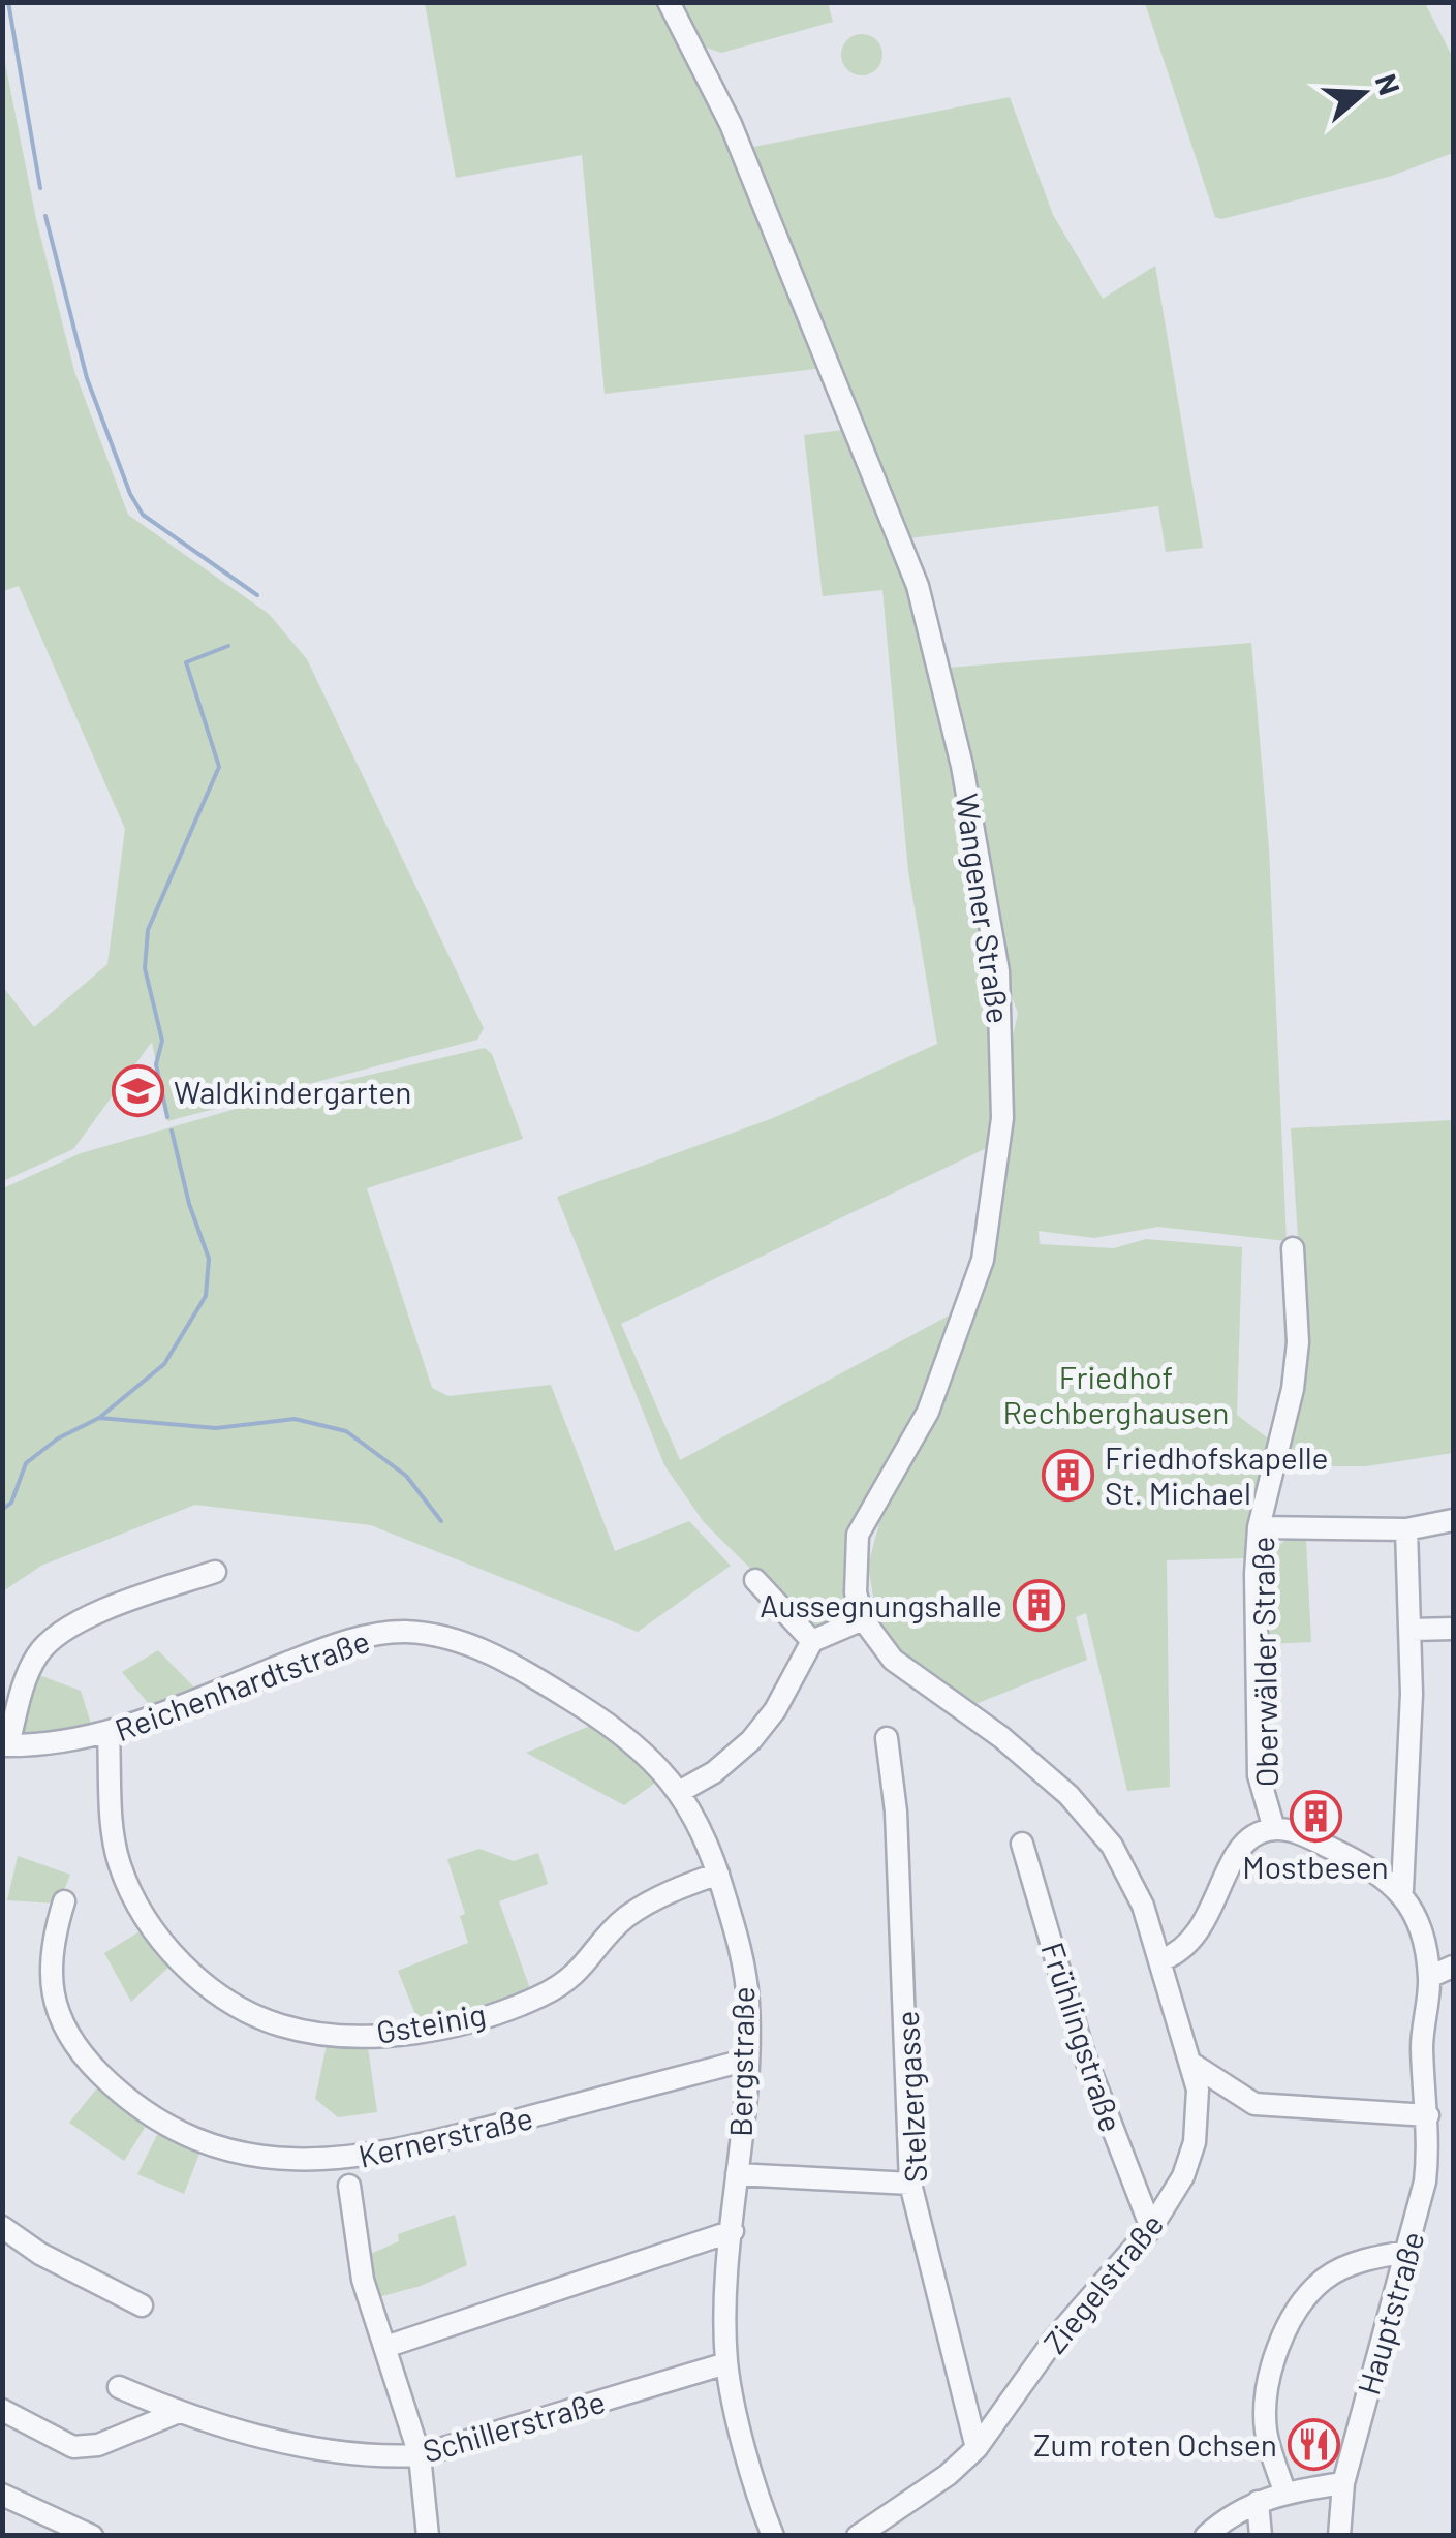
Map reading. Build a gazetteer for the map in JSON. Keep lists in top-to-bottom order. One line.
{"streets":{"street":["Wangener Straße","Oberwälder Straße","Reichenhardtstraße","Gsteinig","Frühlingstraße","Bergstraße","Stelzergasse","Kernerstraße","Ziegelstraße","Hauptstraße","Schillerstraße"]},"crossings":[["Wangener Straße","Oberwälder Straße"],["Wangener Straße","Ziegelstraße"],["Wangener Straße","Hauptstraße"],["Oberwälder Straße","Ziegelstraße"],["Oberwälder Straße","Hauptstraße"],["Reichenhardtstraße","Gsteinig"],["Reichenhardtstraße","Bergstraße"],["Gsteinig","Bergstraße"],["Frühlingstraße","Ziegelstraße"],["Bergstraße","Kernerstraße"],["Bergstraße","Schillerstraße"],["Stelzergasse","Ziegelstraße"],["Ziegelstraße","Hauptstraße"]],"parks":["Friedhof Rechberghausen"],"places":{"school or university":["Waldkindergarten"],"building":["Friedhofskapelle St. Michael","Aussegnungshalle","Mostbesen"],"restaurant":["Zum roten Ochsen"]},"north":"right"}
